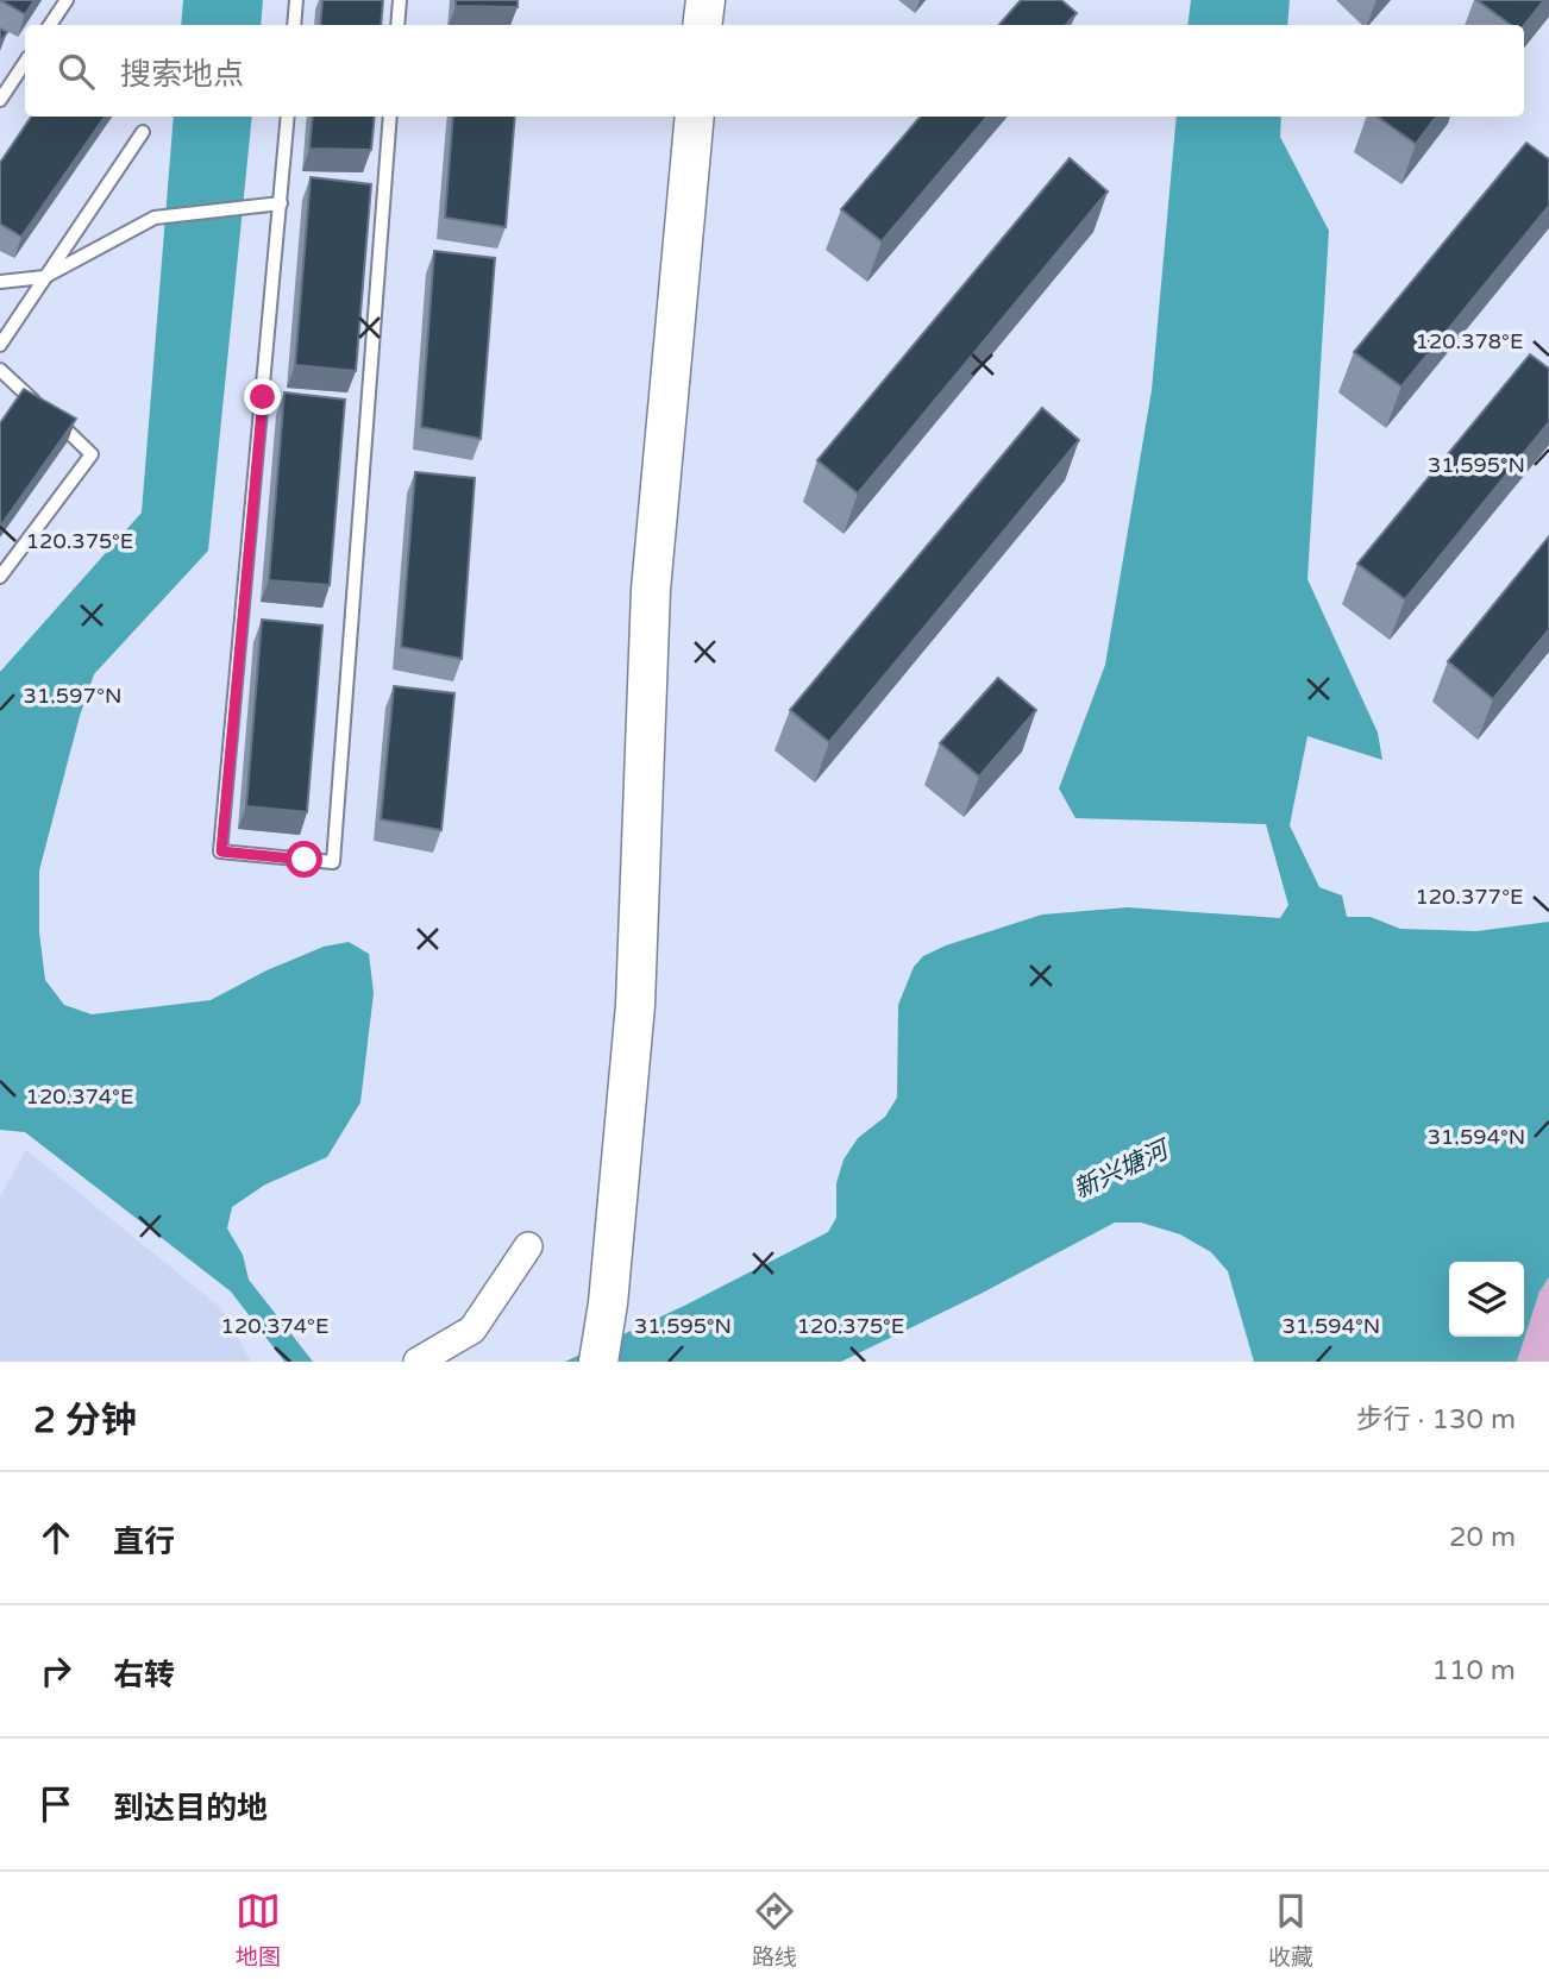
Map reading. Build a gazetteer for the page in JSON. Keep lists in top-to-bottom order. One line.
{"water":["新兴塘河"],"page":{"search":"搜索地点","heading":["2 分钟","步行 · 130 m"],"list":[["直行","20 m"],["右转","110 m"],"到达目的地"],"nav":["地图","路线","收藏"]},"coordinates":["120.378°E","31.595°N","120.375°E","31.597°N","120.377°E","120.374°E","31.594°N"]}
